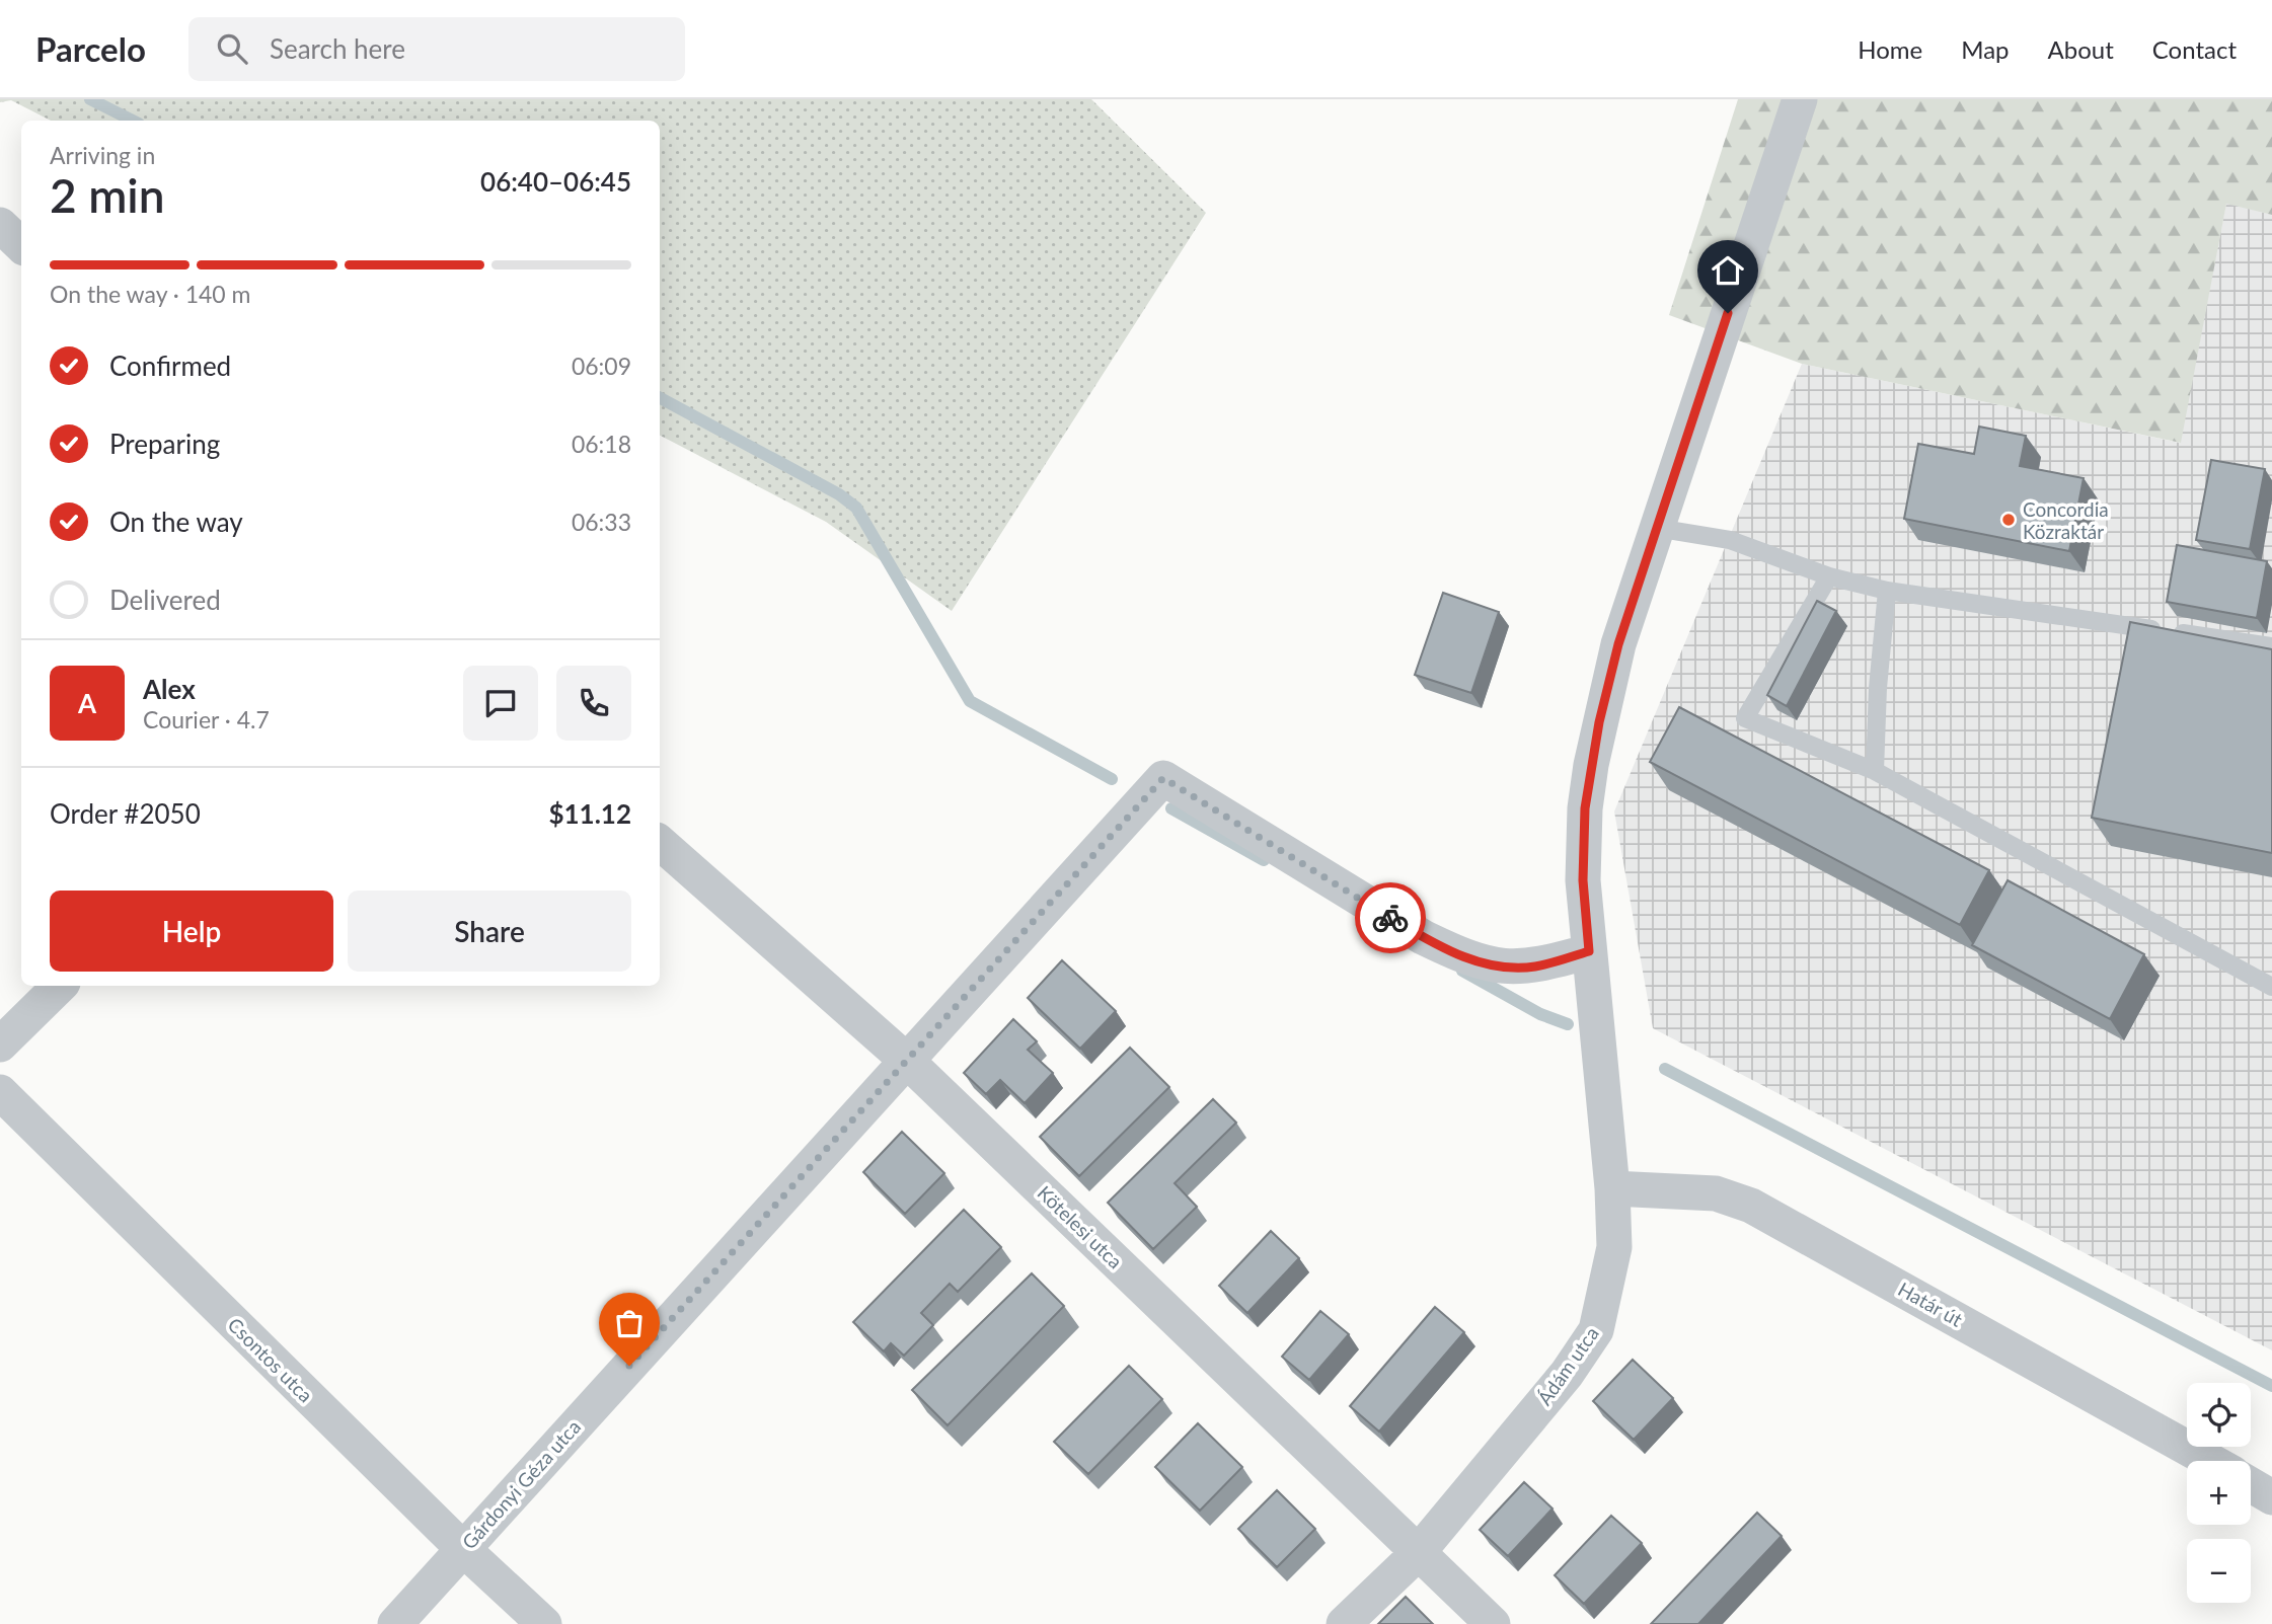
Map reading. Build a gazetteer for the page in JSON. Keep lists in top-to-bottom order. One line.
{"streets":{"street":["Kötelesi utca","Határ út","Csontos utca","Ádám utca","Gárdonyi Géza utca"]},"crossings":[["Kötelesi utca","Ádám utca"],["Kötelesi utca","Gárdonyi Géza utca"],["Határ út","Ádám utca"],["Csontos utca","Gárdonyi Géza utca"],["Ádám utca","Gárdonyi Géza utca"]],"places":["Concordia Közraktár"],"page":{"header":"Parcelo","search":"Search here","nav":["Home","Map","About","Contact"],"heading":["2 min","Arriving in","06:40–06:45"],"panel":["Alex","Courier · 4.7","Order #2050","$11.12"],"bar":"On the way · 140 m","list":[["Confirmed","06:09"],["Preparing","06:18"],["On the way","06:33"],"Delivered"],"round":"A","buttons":["Help","Share"],"map_buttons":["+","−"]}}
